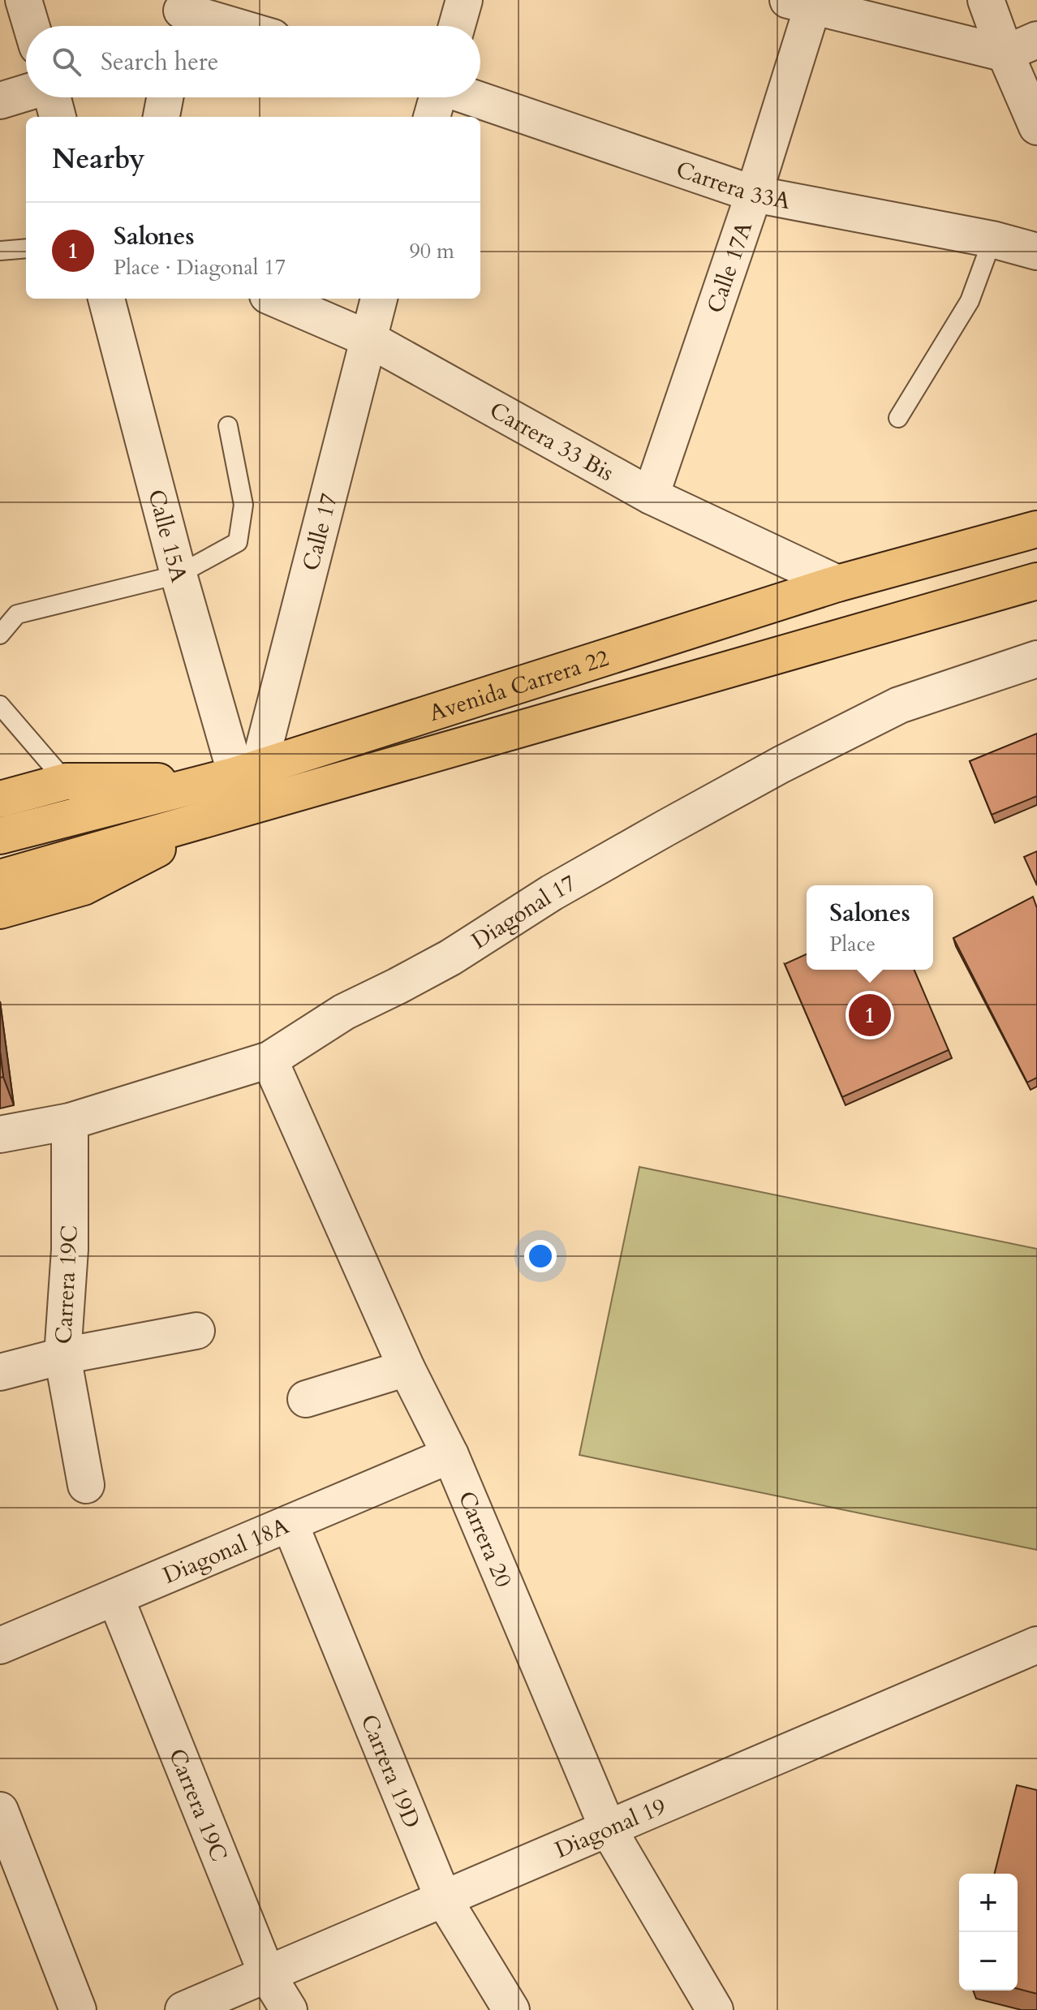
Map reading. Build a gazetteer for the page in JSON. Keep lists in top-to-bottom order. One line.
{"streets":{"main road":["Avenida Carrera 22"],"street":["Carrera 33A","Calle 17A","Carrera 33 Bis","Calle 17","Calle 15A","Diagonal 17","Carrera 19C","Carrera 20","Diagonal 18A","Carrera 19D","Diagonal 19"]},"crossings":[["Carrera 33A","Calle 17A"],["Calle 17A","Carrera 33 Bis"],["Carrera 33 Bis","Calle 17"],["Carrera 33 Bis","Avenida Carrera 22"],["Calle 17","Calle 15A"],["Calle 17","Avenida Carrera 22"],["Calle 15A","Avenida Carrera 22"],["Diagonal 17","Carrera 19C"],["Diagonal 17","Carrera 20"],["Carrera 19C","Diagonal 18A"],["Carrera 19C","Diagonal 19"],["Carrera 20","Diagonal 18A"],["Carrera 20","Diagonal 19"],["Diagonal 18A","Carrera 19D"],["Carrera 19D","Diagonal 19"]],"page":{"search":"Search here","heading":"Nearby","list":[{"mark":"1","name":"Salones","note":"Place · Diagonal 17","value":"90 m"}],"popup":["Salones","Place"],"pins":"1","map_buttons":["+","−"]}}
